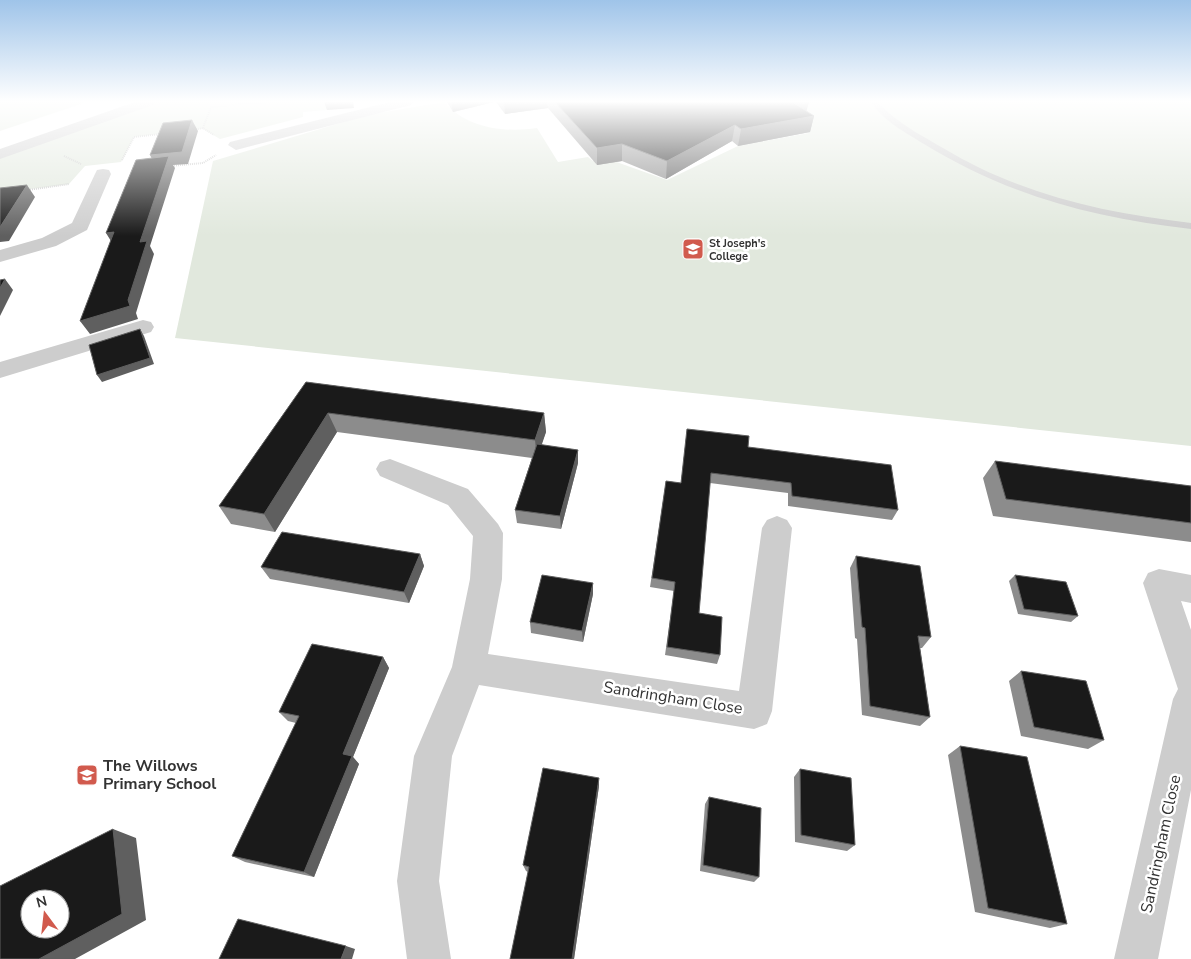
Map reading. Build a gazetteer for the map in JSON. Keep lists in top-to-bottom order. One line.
{"streets":{"street":["Sandringham Close"]},"places":{"school or university":["St Joseph's College","The Willows Primary School"]},"north":"top"}
